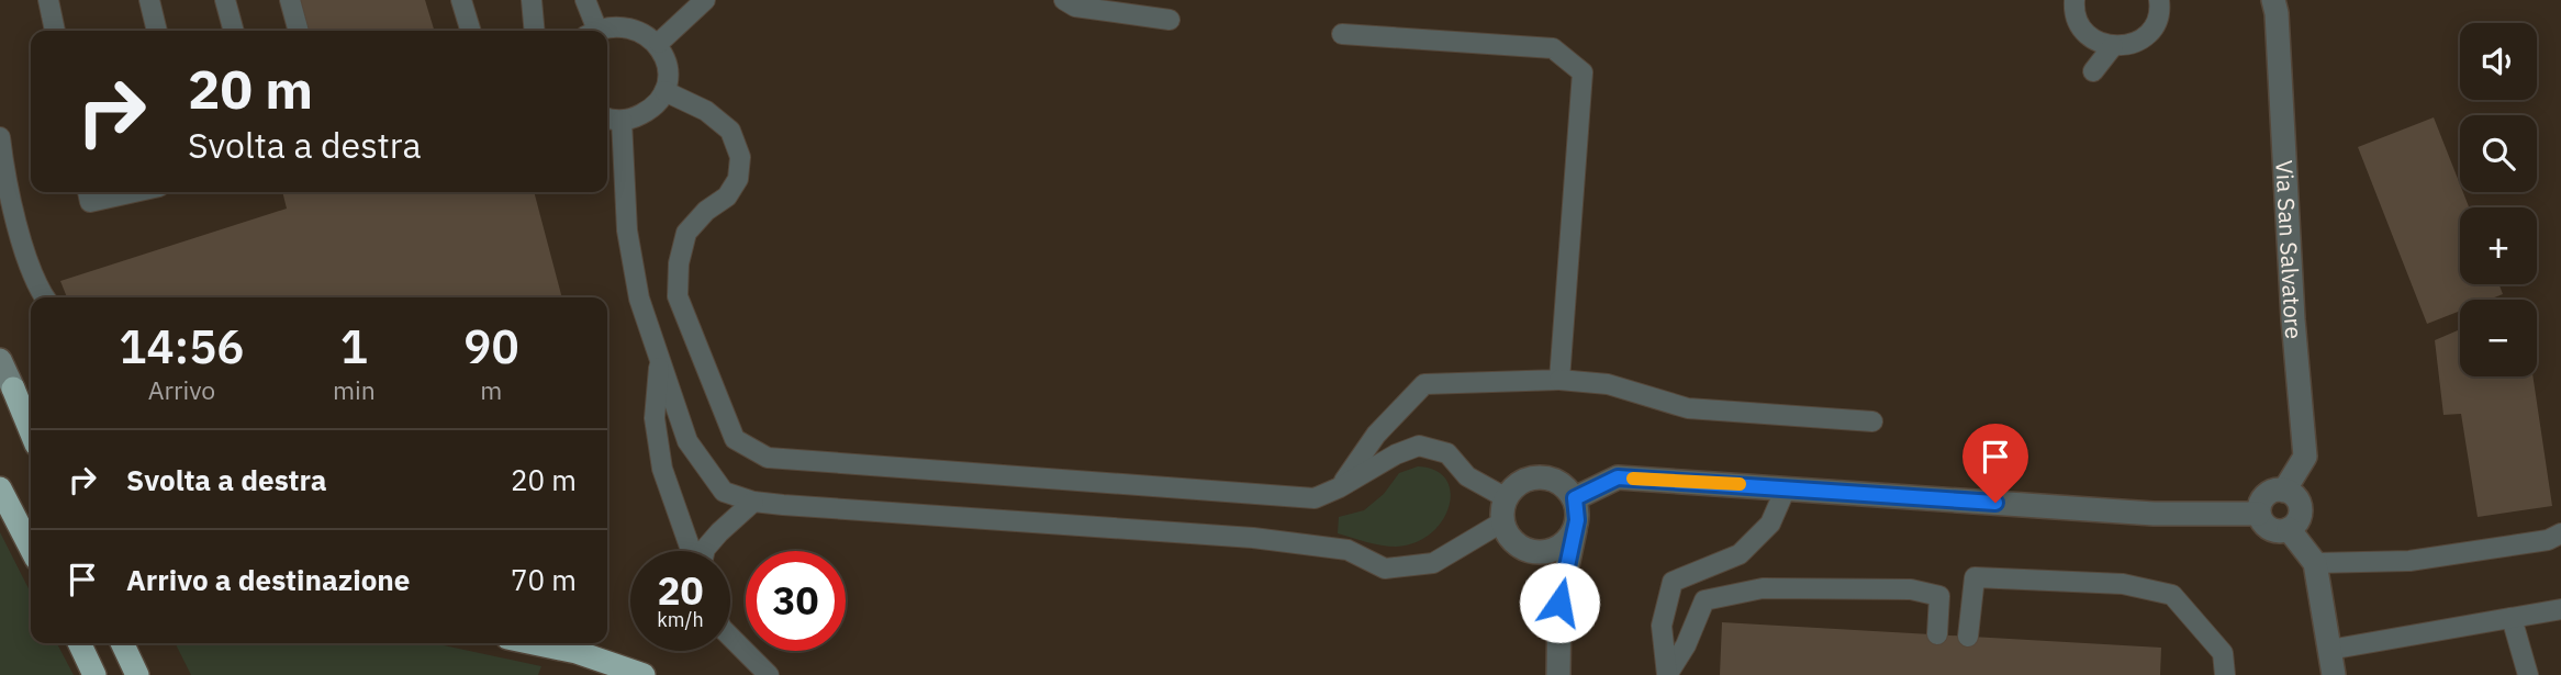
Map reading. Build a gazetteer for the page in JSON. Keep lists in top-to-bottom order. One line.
{"streets":{"street":["Via San Salvatore"]},"page":{"map_buttons":["+","−"],"turn":["20 m","Svolta a destra"],"eta":["14:56","Arrivo","1","min","90","m"],"list":[{"name":"Svolta a destra","value":"20 m"},{"name":"Arrivo a destinazione","value":"70 m"}],"speed":"20 km/h","limit":"30"}}
